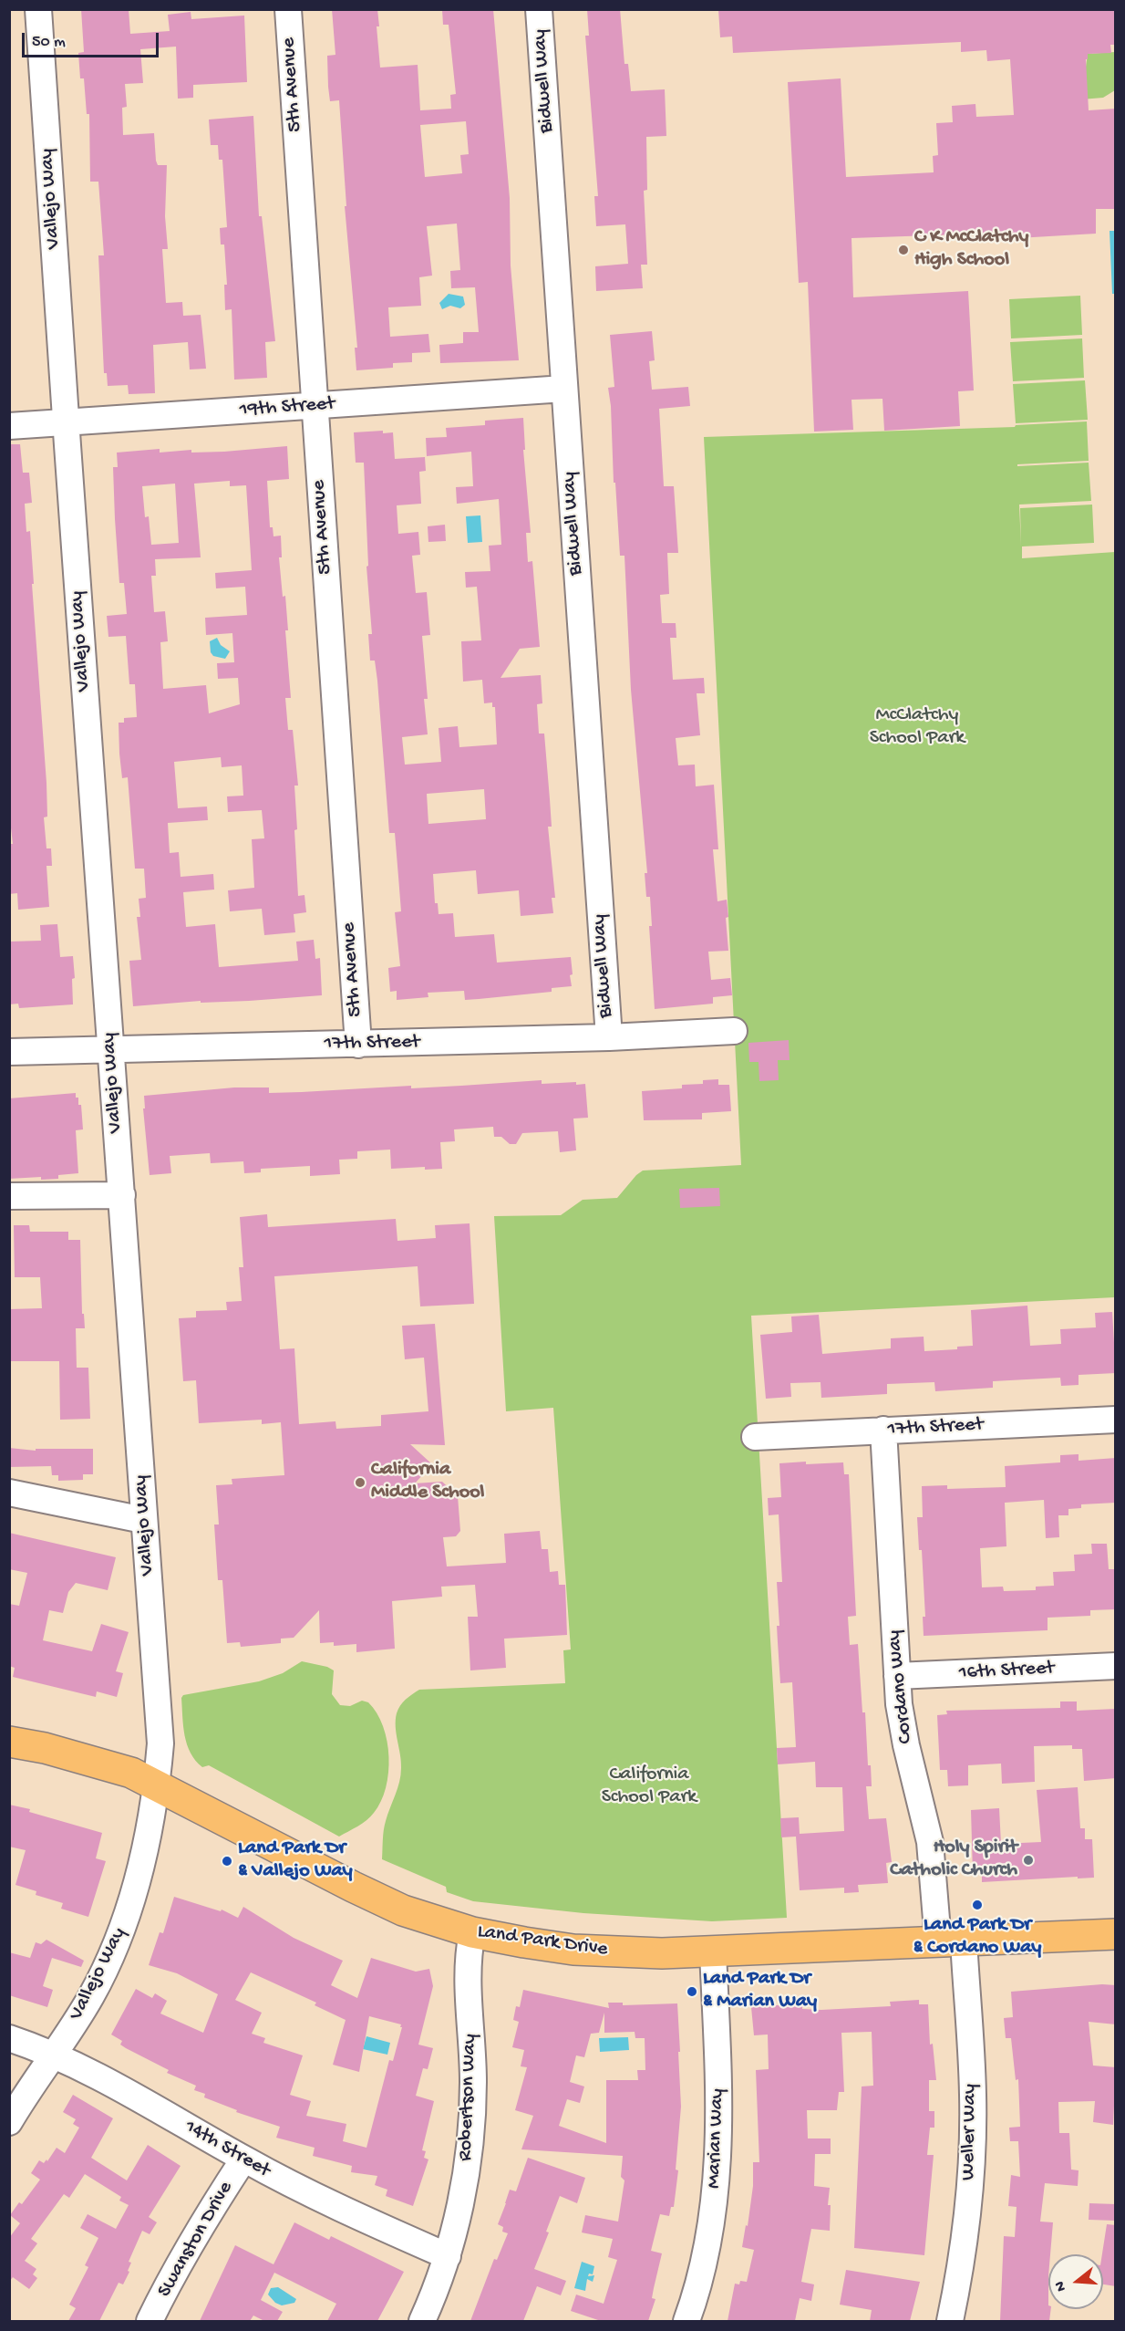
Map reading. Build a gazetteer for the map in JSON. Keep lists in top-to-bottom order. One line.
{"streets":{"main road":["Land Park Drive"],"street":["Bidwell Way","5th Avenue","Vallejo Way","19th Street","17th Street","16th Street","Cordano Way","Robertson Way","Weller Way","Marian Way","14th Street","Swanston Drive"]},"crossings":[["Bidwell Way","19th Street"],["Bidwell Way","17th Street"],["5th Avenue","19th Street"],["5th Avenue","17th Street"],["Vallejo Way","19th Street"],["Vallejo Way","17th Street"],["Vallejo Way","Land Park Drive"],["Vallejo Way","14th Street"],["17th Street","Cordano Way"],["16th Street","Cordano Way"],["Cordano Way","Land Park Drive"],["Cordano Way","Weller Way"],["Land Park Drive","Robertson Way"],["Land Park Drive","Weller Way"],["Land Park Drive","Marian Way"],["Robertson Way","14th Street"],["14th Street","Swanston Drive"]],"parks":["McClatchy School Park","California School Park"],"places":["C K McClatchy High School","California Middle School","Holy Spirit Catholic Church","Land Park Dr & Vallejo Way","Land Park Dr & Cordano Way","Land Park Dr & Marian Way"],"scale_bar":"50 m","north":"left"}
